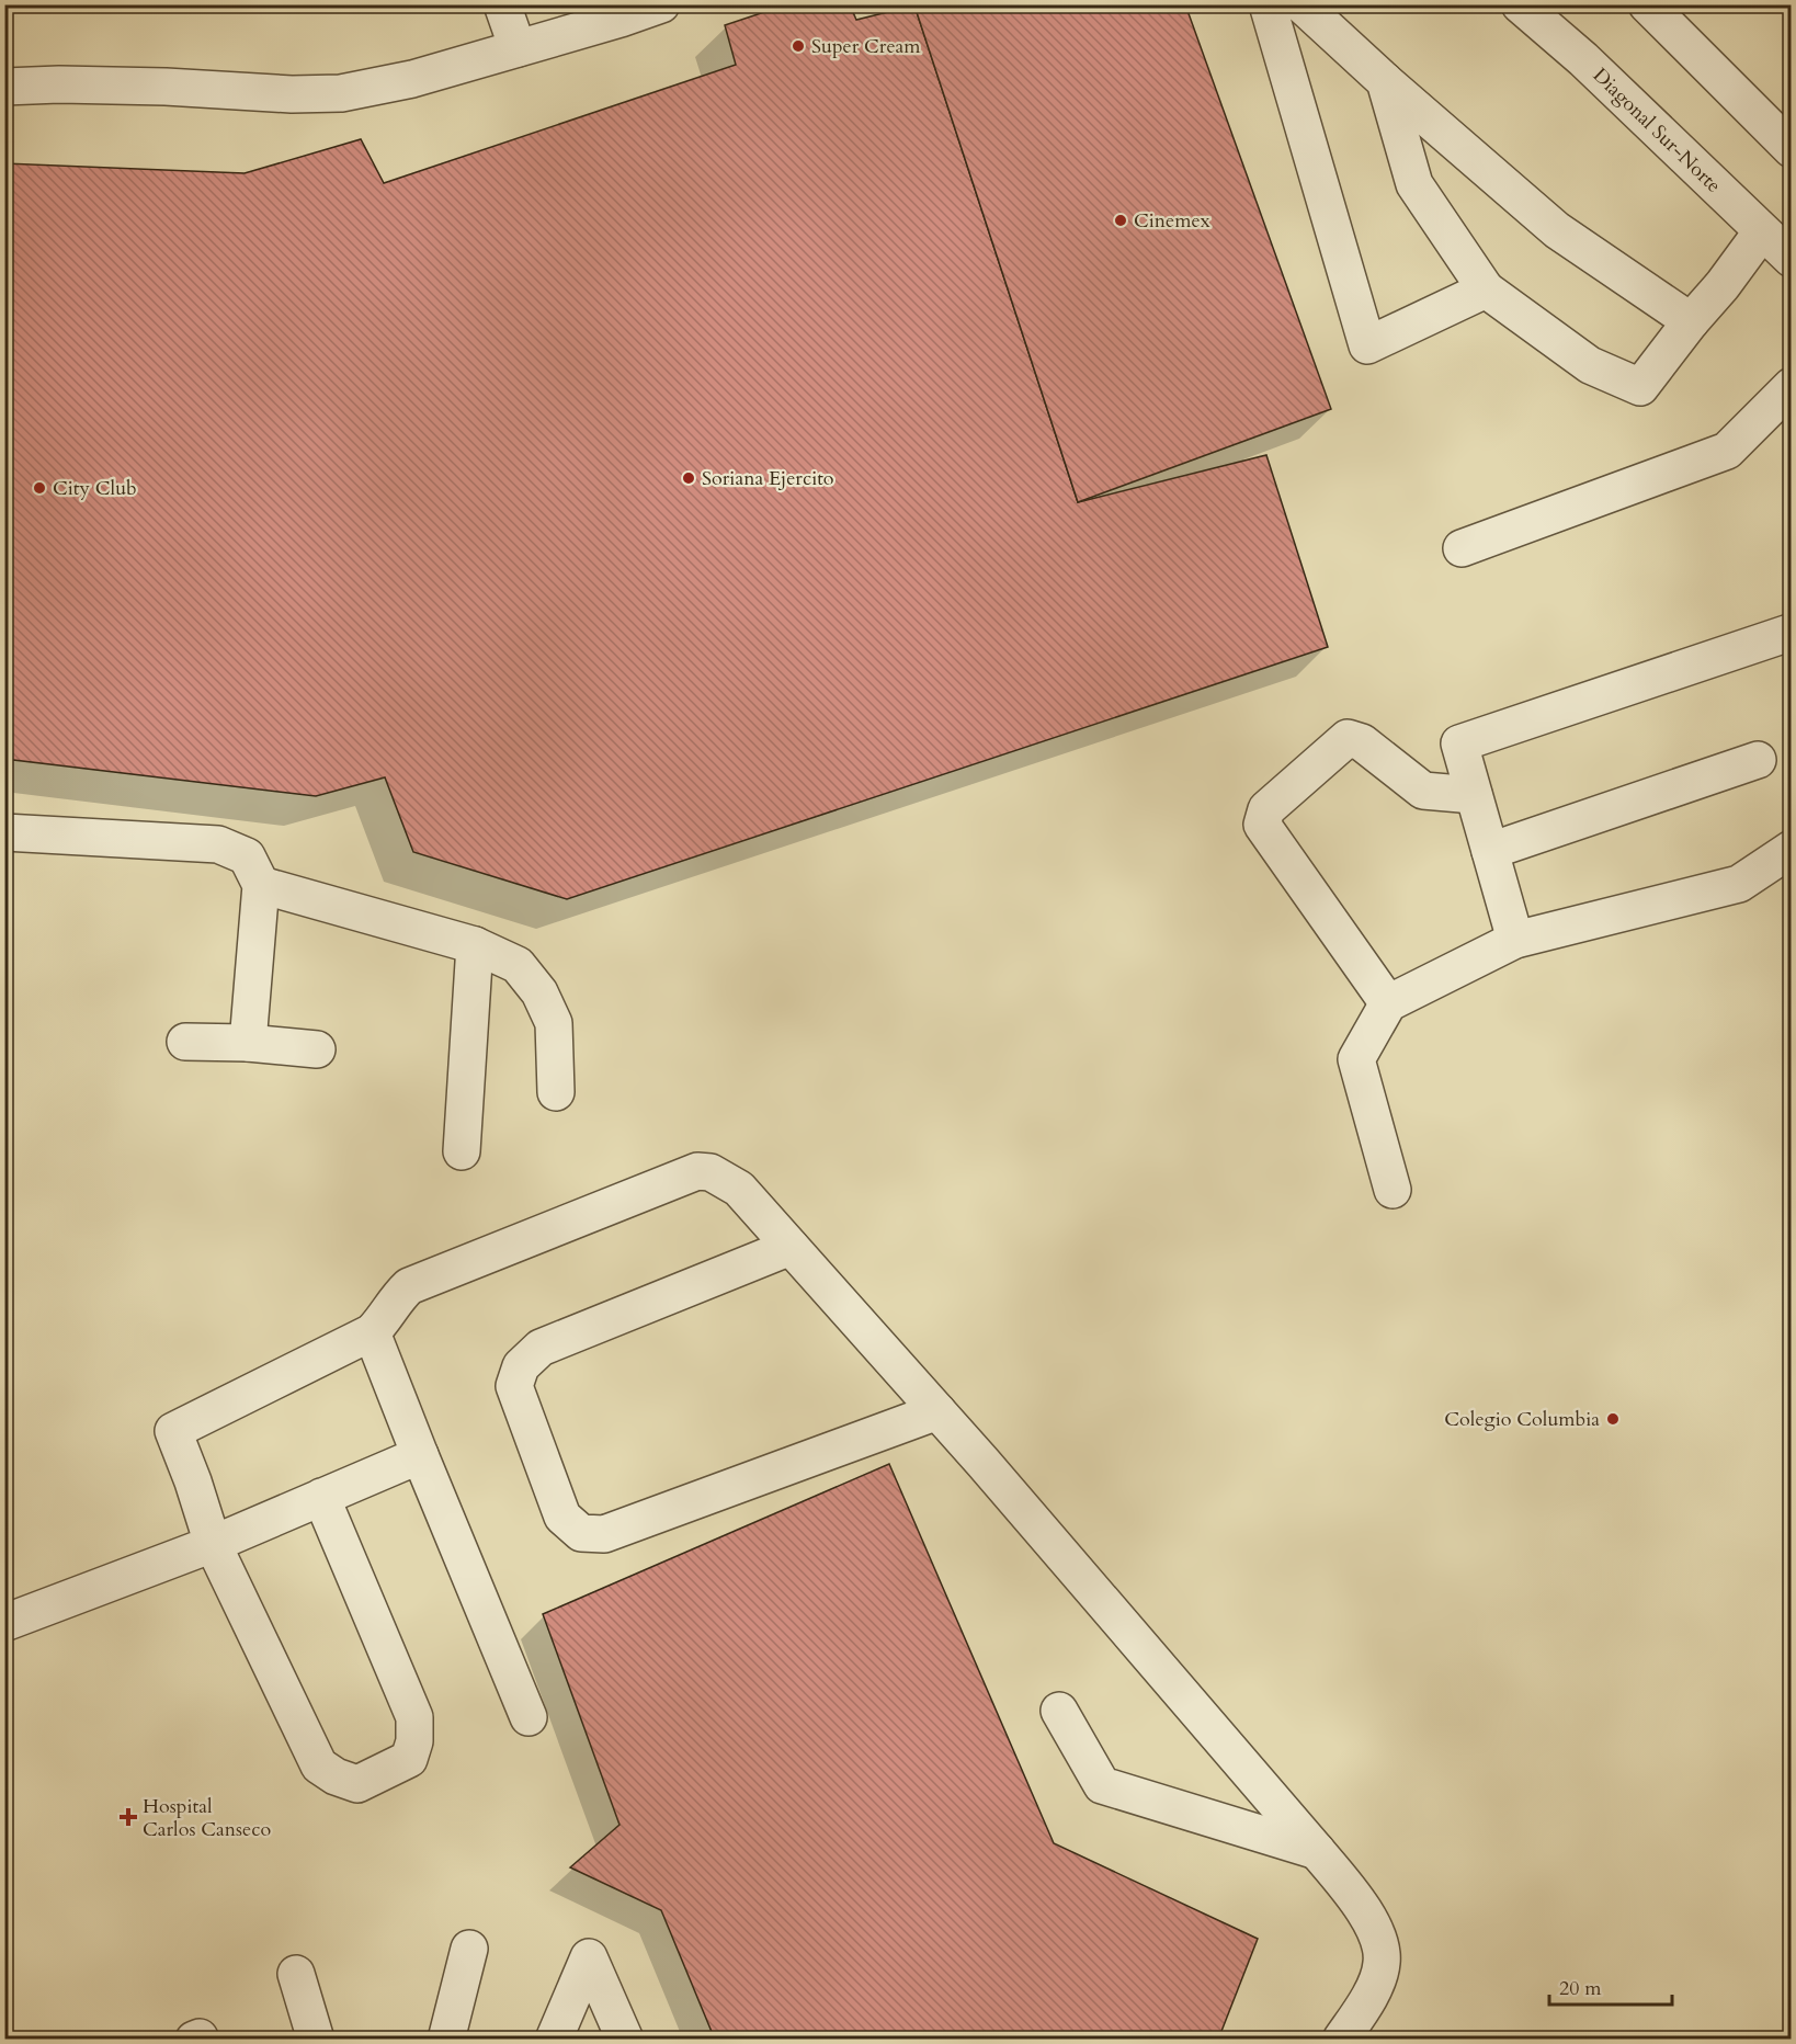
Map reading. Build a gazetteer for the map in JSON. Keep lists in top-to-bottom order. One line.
{"streets":{"street":["Diagonal Sur-Norte"]},"places":{"other":["Super Cream","Cinemex","Soriana Ejercito","City Club","Colegio Columbia"],"health":["Hospital Carlos Canseco"]},"scale_bar":"20 m"}
